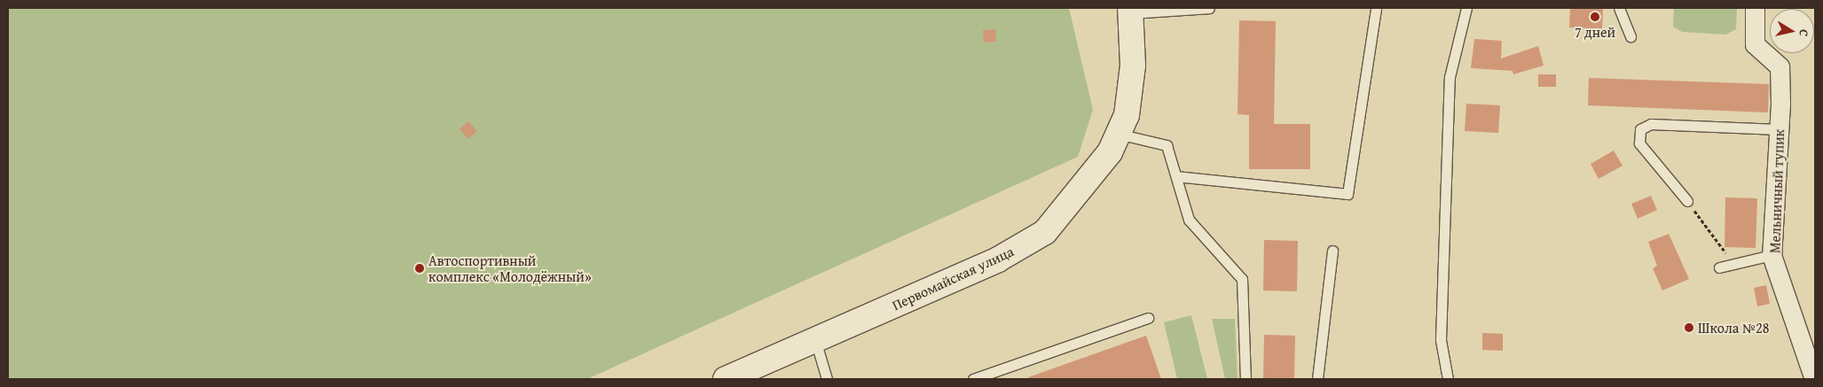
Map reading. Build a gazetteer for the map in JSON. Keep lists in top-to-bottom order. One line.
{"streets":{"street":["Мельничный тупик","Первомайская улица"]},"places":["7 дней","Автоспортивный комплекс «Молодёжный»","Школа №28"],"north":"right"}
